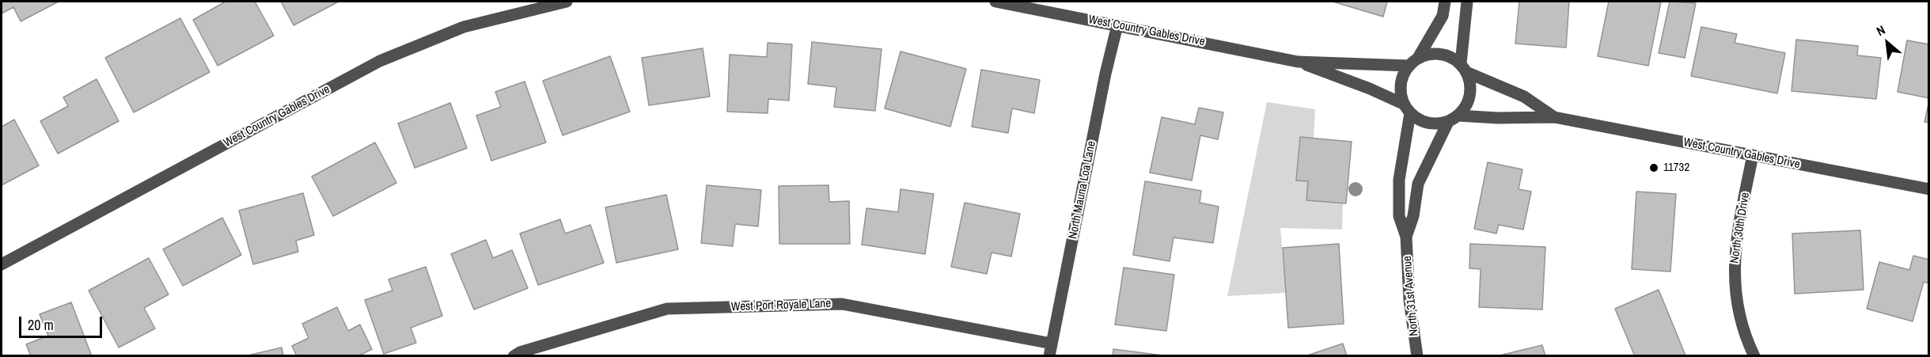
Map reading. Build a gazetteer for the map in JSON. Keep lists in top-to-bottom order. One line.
{"streets":{"street":["West Country Gables Drive","North Mauna Loa Lane","North 30th Drive","North 31st Avenue","West Port Royale Lane"]},"crossings":[["West Country Gables Drive","North Mauna Loa Lane"],["West Country Gables Drive","North 30th Drive"],["North Mauna Loa Lane","West Port Royale Lane"]],"places":["11732"],"scale_bar":"20 m","north":"top left"}
